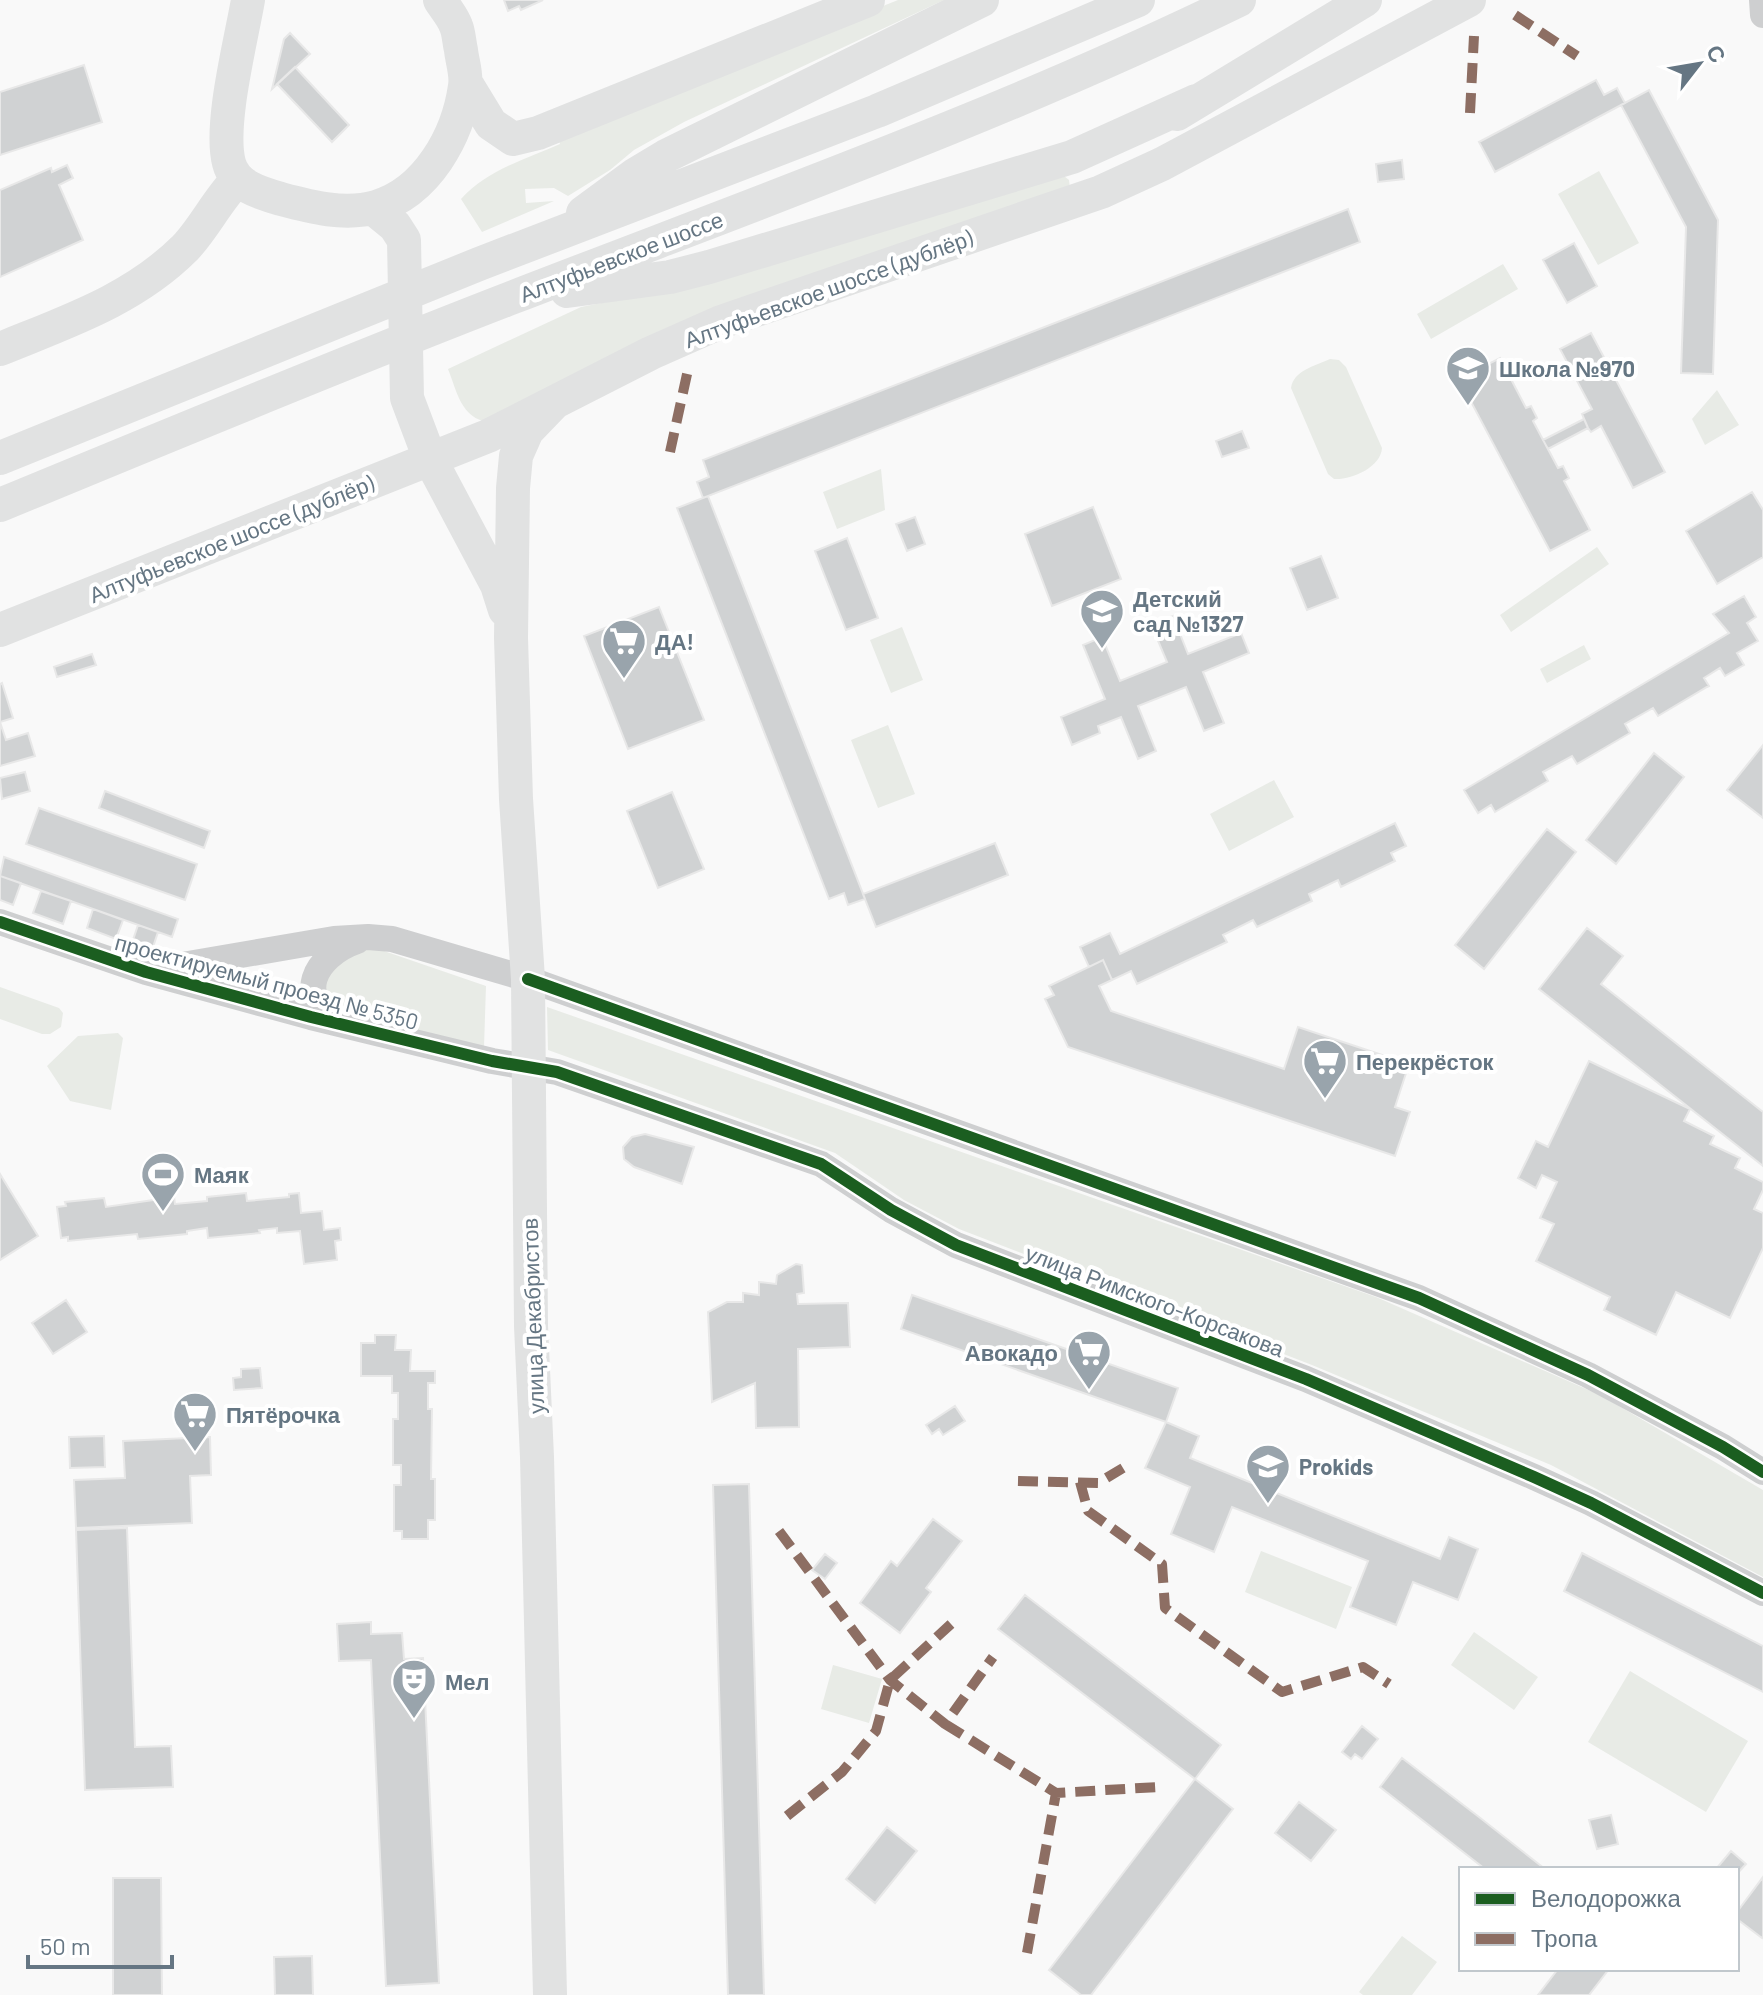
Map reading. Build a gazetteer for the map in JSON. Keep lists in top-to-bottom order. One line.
{"streets":{"main road":["Алтуфьевское шоссе","Алтуфьевское шоссе (дублёр)","улица Декабристов"],"street":["проектируемый проезд № 5350","улица Римского-Корсакова"]},"crossings":[["Алтуфьевское шоссе (дублёр)","улица Декабристов"],["проектируемый проезд № 5350","улица Римского-Корсакова"],["проектируемый проезд № 5350","улица Декабристов"],["улица Римского-Корсакова","улица Декабристов"]],"places":{"school or university":["Школа №970","Детский сад №1327","Prokids"],"supermarket":["ДА!","Перекрёсток","Авокадо","Пятёрочка"],"sports":["Маяк"],"theatre":["Мел"]},"legend":["Велодорожка","Тропа"],"scale_bar":"50 m","north":"top right"}
